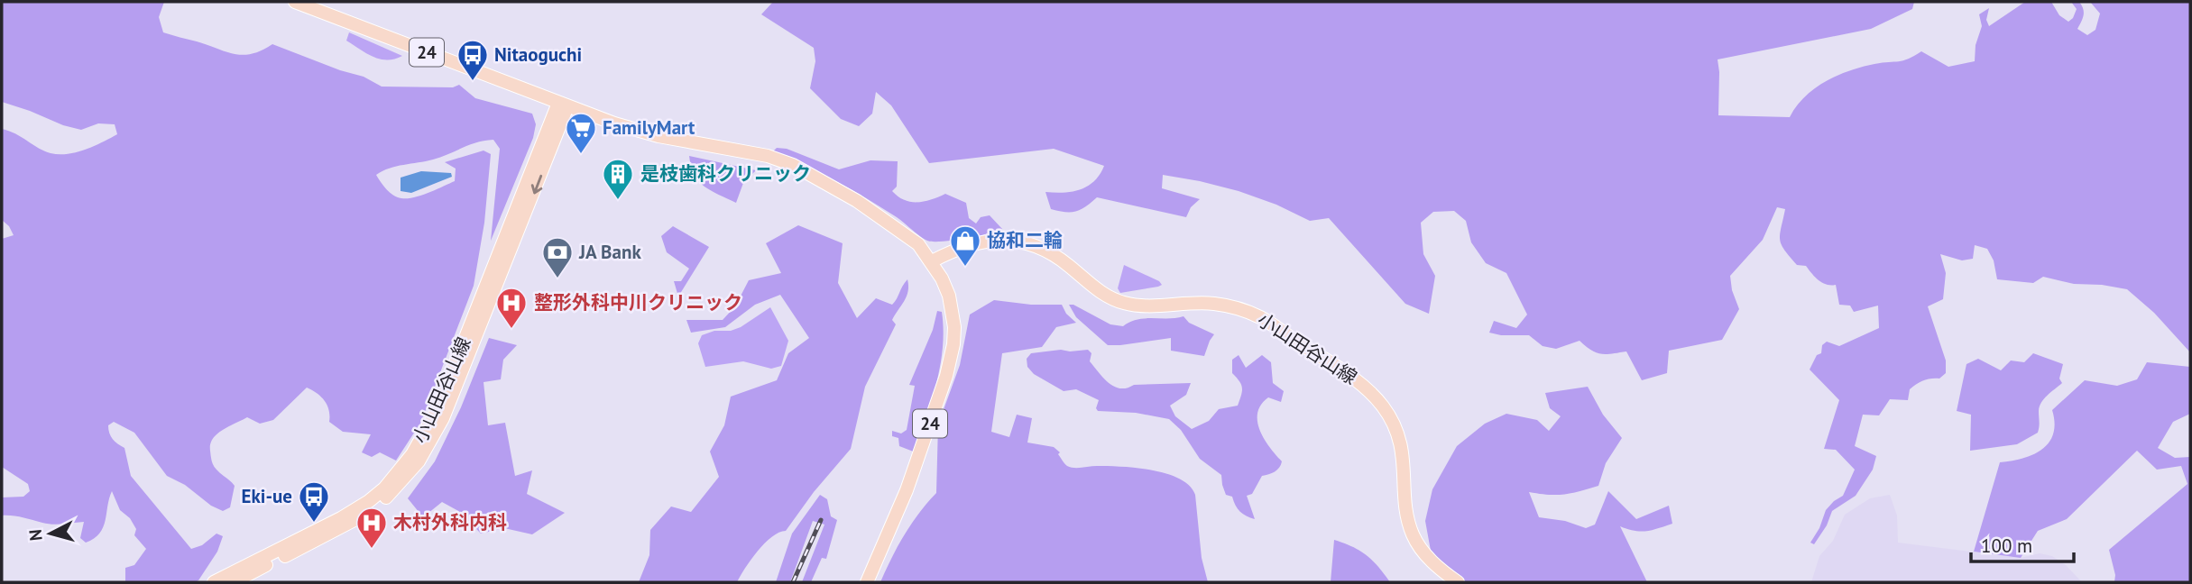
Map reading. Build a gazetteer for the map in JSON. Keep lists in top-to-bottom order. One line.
{"streets":{"main road":["24","小山田谷山線"]},"crossings":[["24","小山田谷山線"]],"places":{"bus stop":["Nitaoguchi","Eki-ue"],"supermarket":["FamilyMart"],"building":["是枝歯科クリニック"],"shop":["協和二輪"],"bank":["JA Bank"],"hospital":["整形外科中川クリニック","木村外科内科"]},"scale_bar":"100 m","north":"left"}
